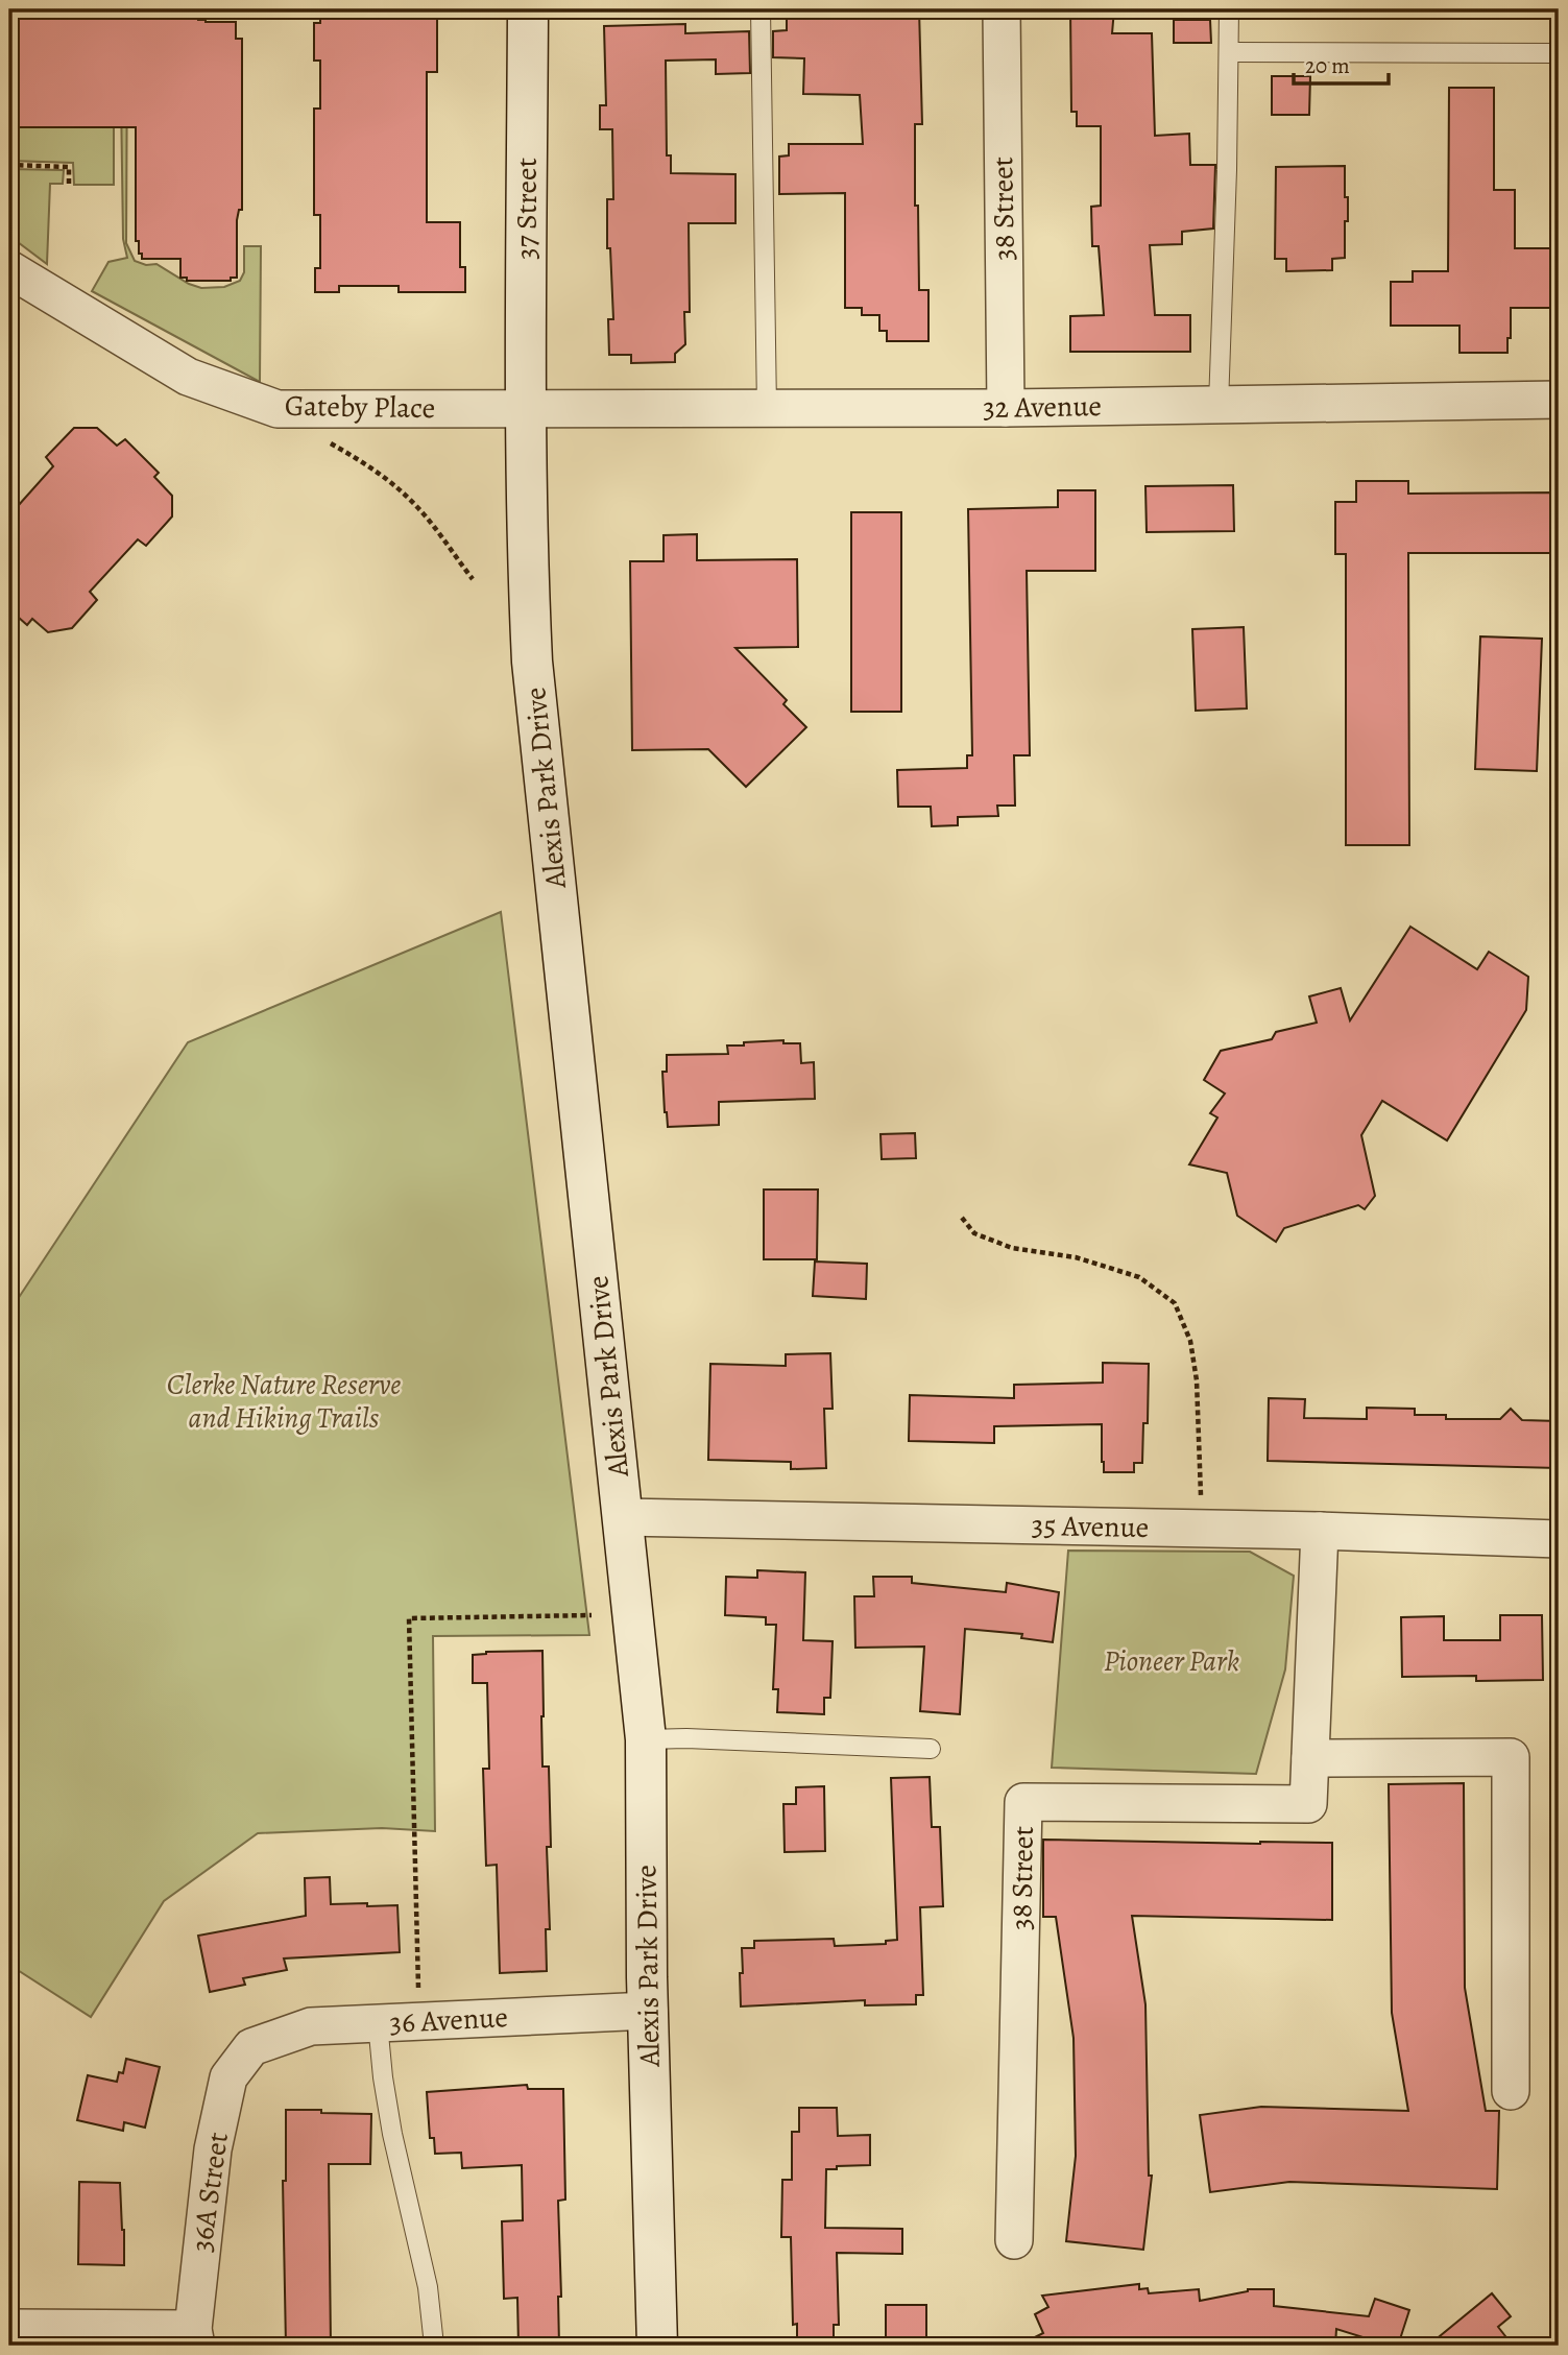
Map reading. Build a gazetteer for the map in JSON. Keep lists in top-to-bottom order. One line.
{"streets":{"street":["37 Street","38 Street","Gateby Place","32 Avenue","Alexis Park Drive","35 Avenue","36 Avenue","36A Street"]},"crossings":[["37 Street","Gateby Place"],["37 Street","32 Avenue"],["37 Street","Alexis Park Drive"],["38 Street","32 Avenue"],["38 Street","35 Avenue"],["Gateby Place","32 Avenue"],["Gateby Place","Alexis Park Drive"],["32 Avenue","Alexis Park Drive"],["Alexis Park Drive","35 Avenue"],["Alexis Park Drive","36 Avenue"],["36 Avenue","36A Street"]],"parks":["Clerke Nature Reserve and Hiking Trails","Pioneer Park"],"scale_bar":"20 m"}
